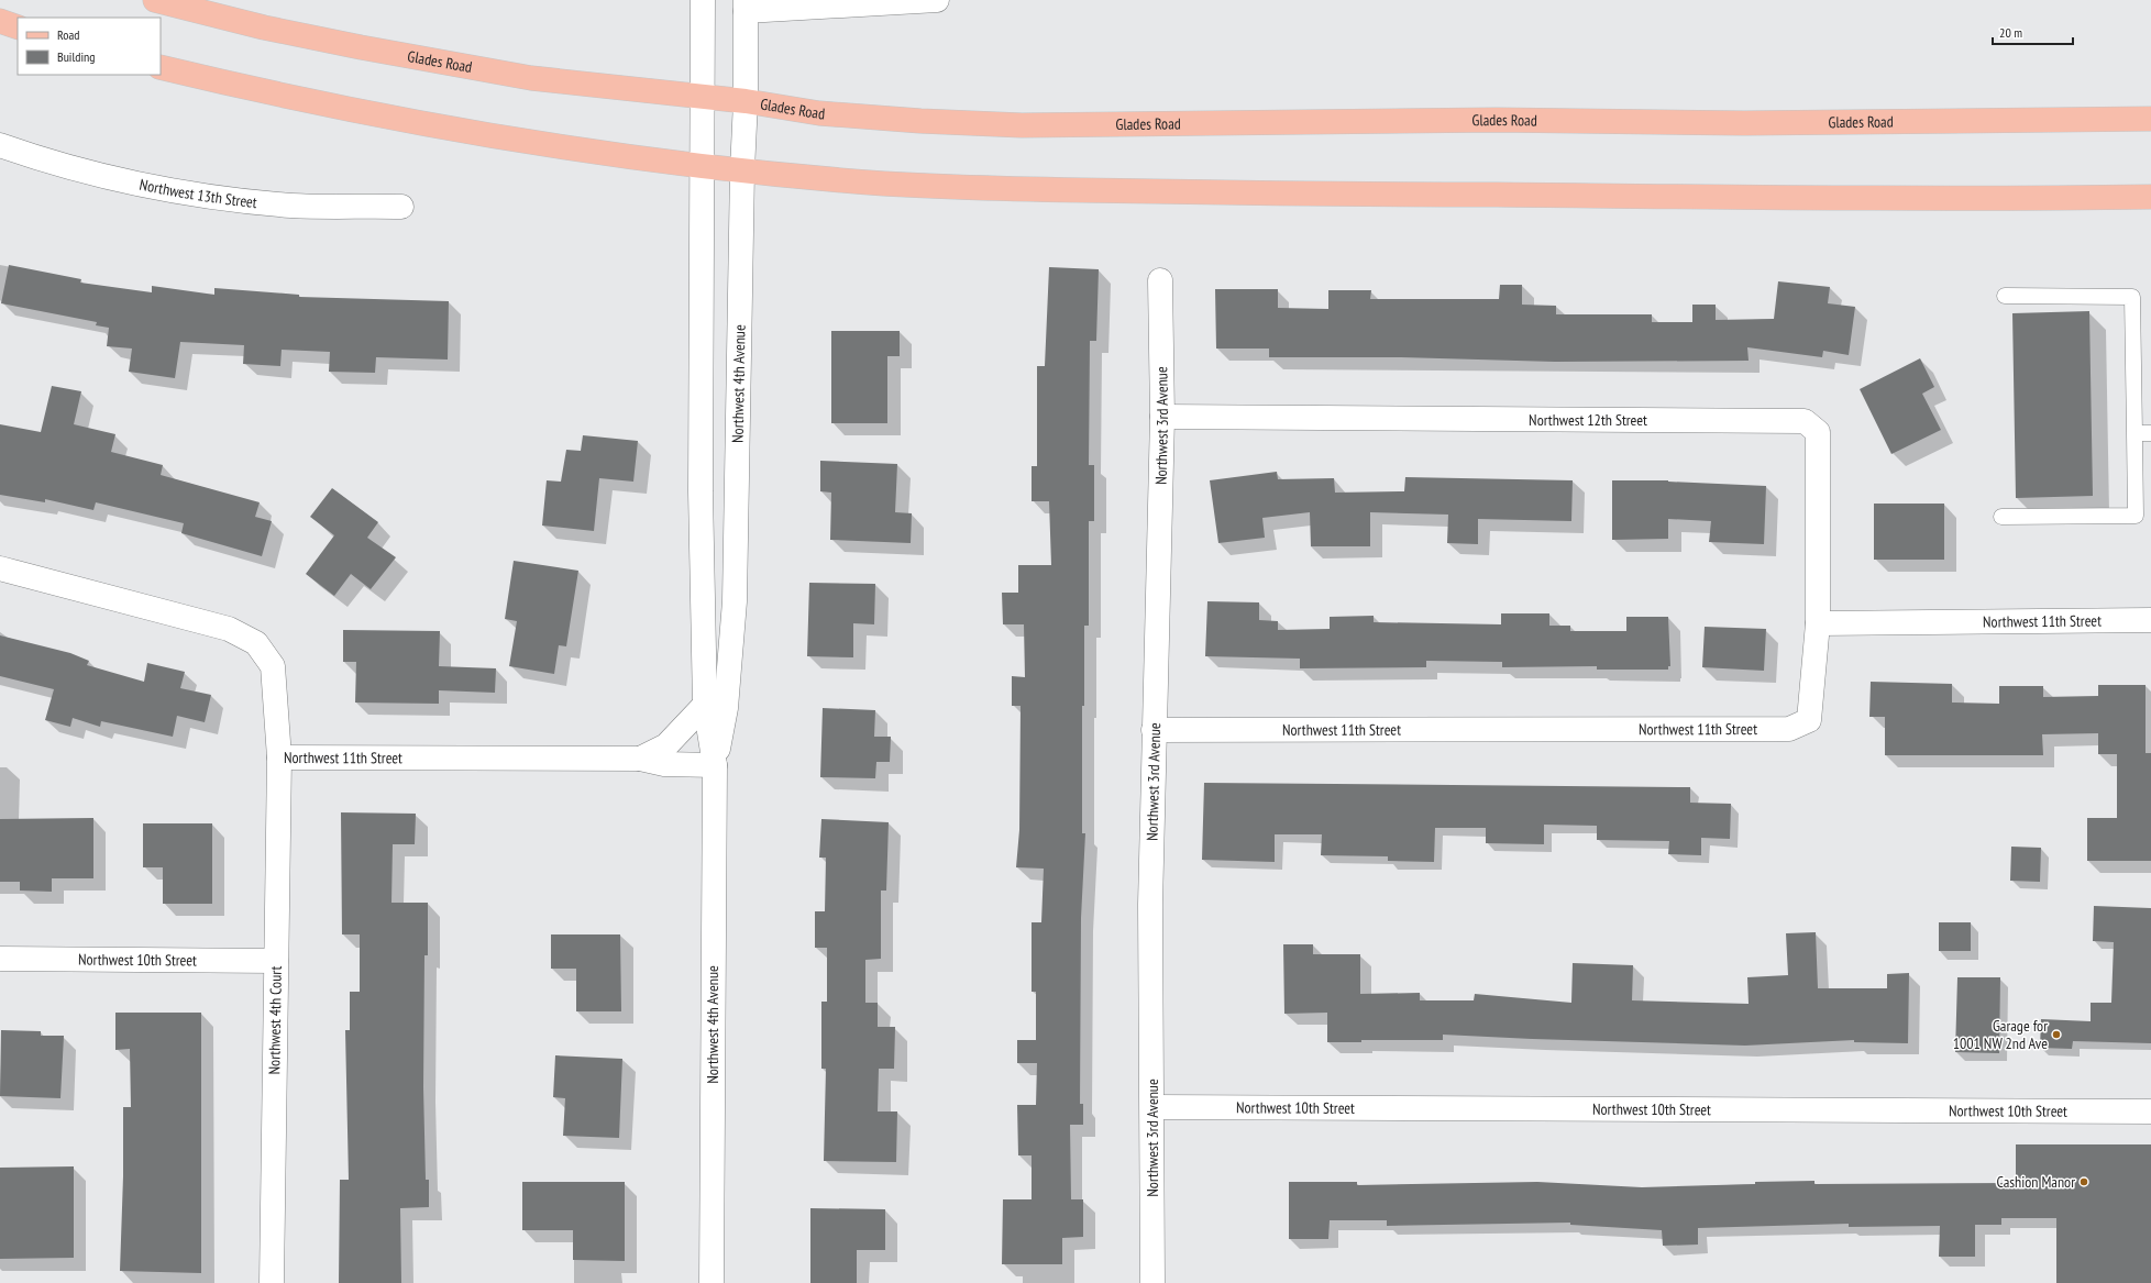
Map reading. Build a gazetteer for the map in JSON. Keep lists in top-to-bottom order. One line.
{"streets":{"main road":["Glades Road"],"street":["Northwest 13th Street","Northwest 4th Avenue","Northwest 12th Street","Northwest 3rd Avenue","Northwest 11th Street","Northwest 10th Street","Northwest 4th Court"]},"crossings":[["Glades Road","Northwest 4th Avenue"],["Northwest 4th Avenue","Northwest 11th Street"],["Northwest 12th Street","Northwest 3rd Avenue"],["Northwest 12th Street","Northwest 11th Street"],["Northwest 3rd Avenue","Northwest 11th Street"],["Northwest 3rd Avenue","Northwest 10th Street"],["Northwest 11th Street","Northwest 4th Court"],["Northwest 10th Street","Northwest 4th Court"]],"places":["Garage for 1001 NW 2nd Ave","Cashion Manor"],"legend":["Road","Building"],"scale_bar":"20 m"}
